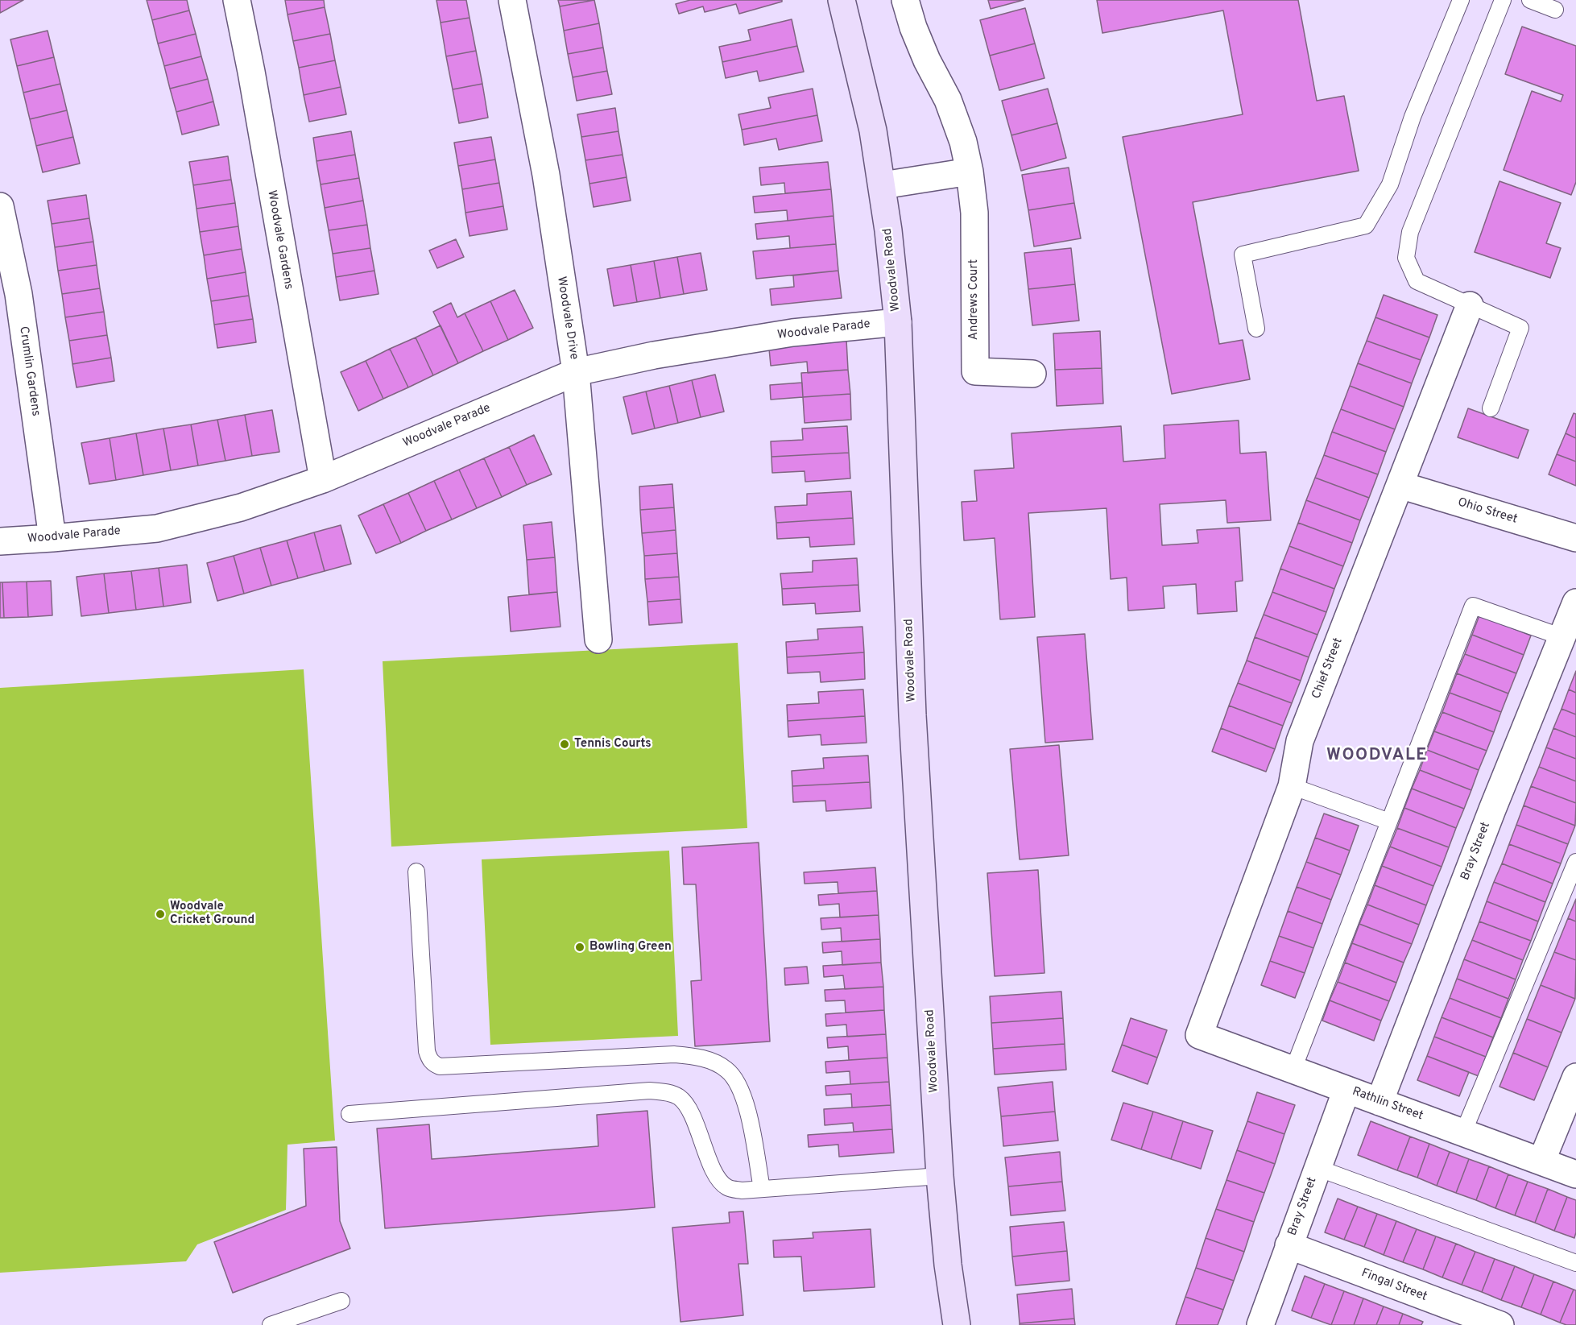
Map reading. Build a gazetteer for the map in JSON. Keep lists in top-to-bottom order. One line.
{"streets":{"main road":["Woodvale Road"],"street":["Woodvale Gardens","Andrews Court","Woodvale Drive","Woodvale Parade","Crumlin Gardens","Ohio Street","Chief Street","Bray Street","Rathlin Street","Fingal Street"]},"crossings":[["Woodvale Gardens","Woodvale Parade"],["Woodvale Road","Woodvale Parade"],["Woodvale Drive","Woodvale Parade"],["Woodvale Parade","Crumlin Gardens"],["Ohio Street","Chief Street"],["Chief Street","Rathlin Street"],["Bray Street","Rathlin Street"],["Bray Street","Fingal Street"]],"districts":["WOODVALE"],"places":["Tennis Courts","Woodvale Cricket Ground","Bowling Green"]}
